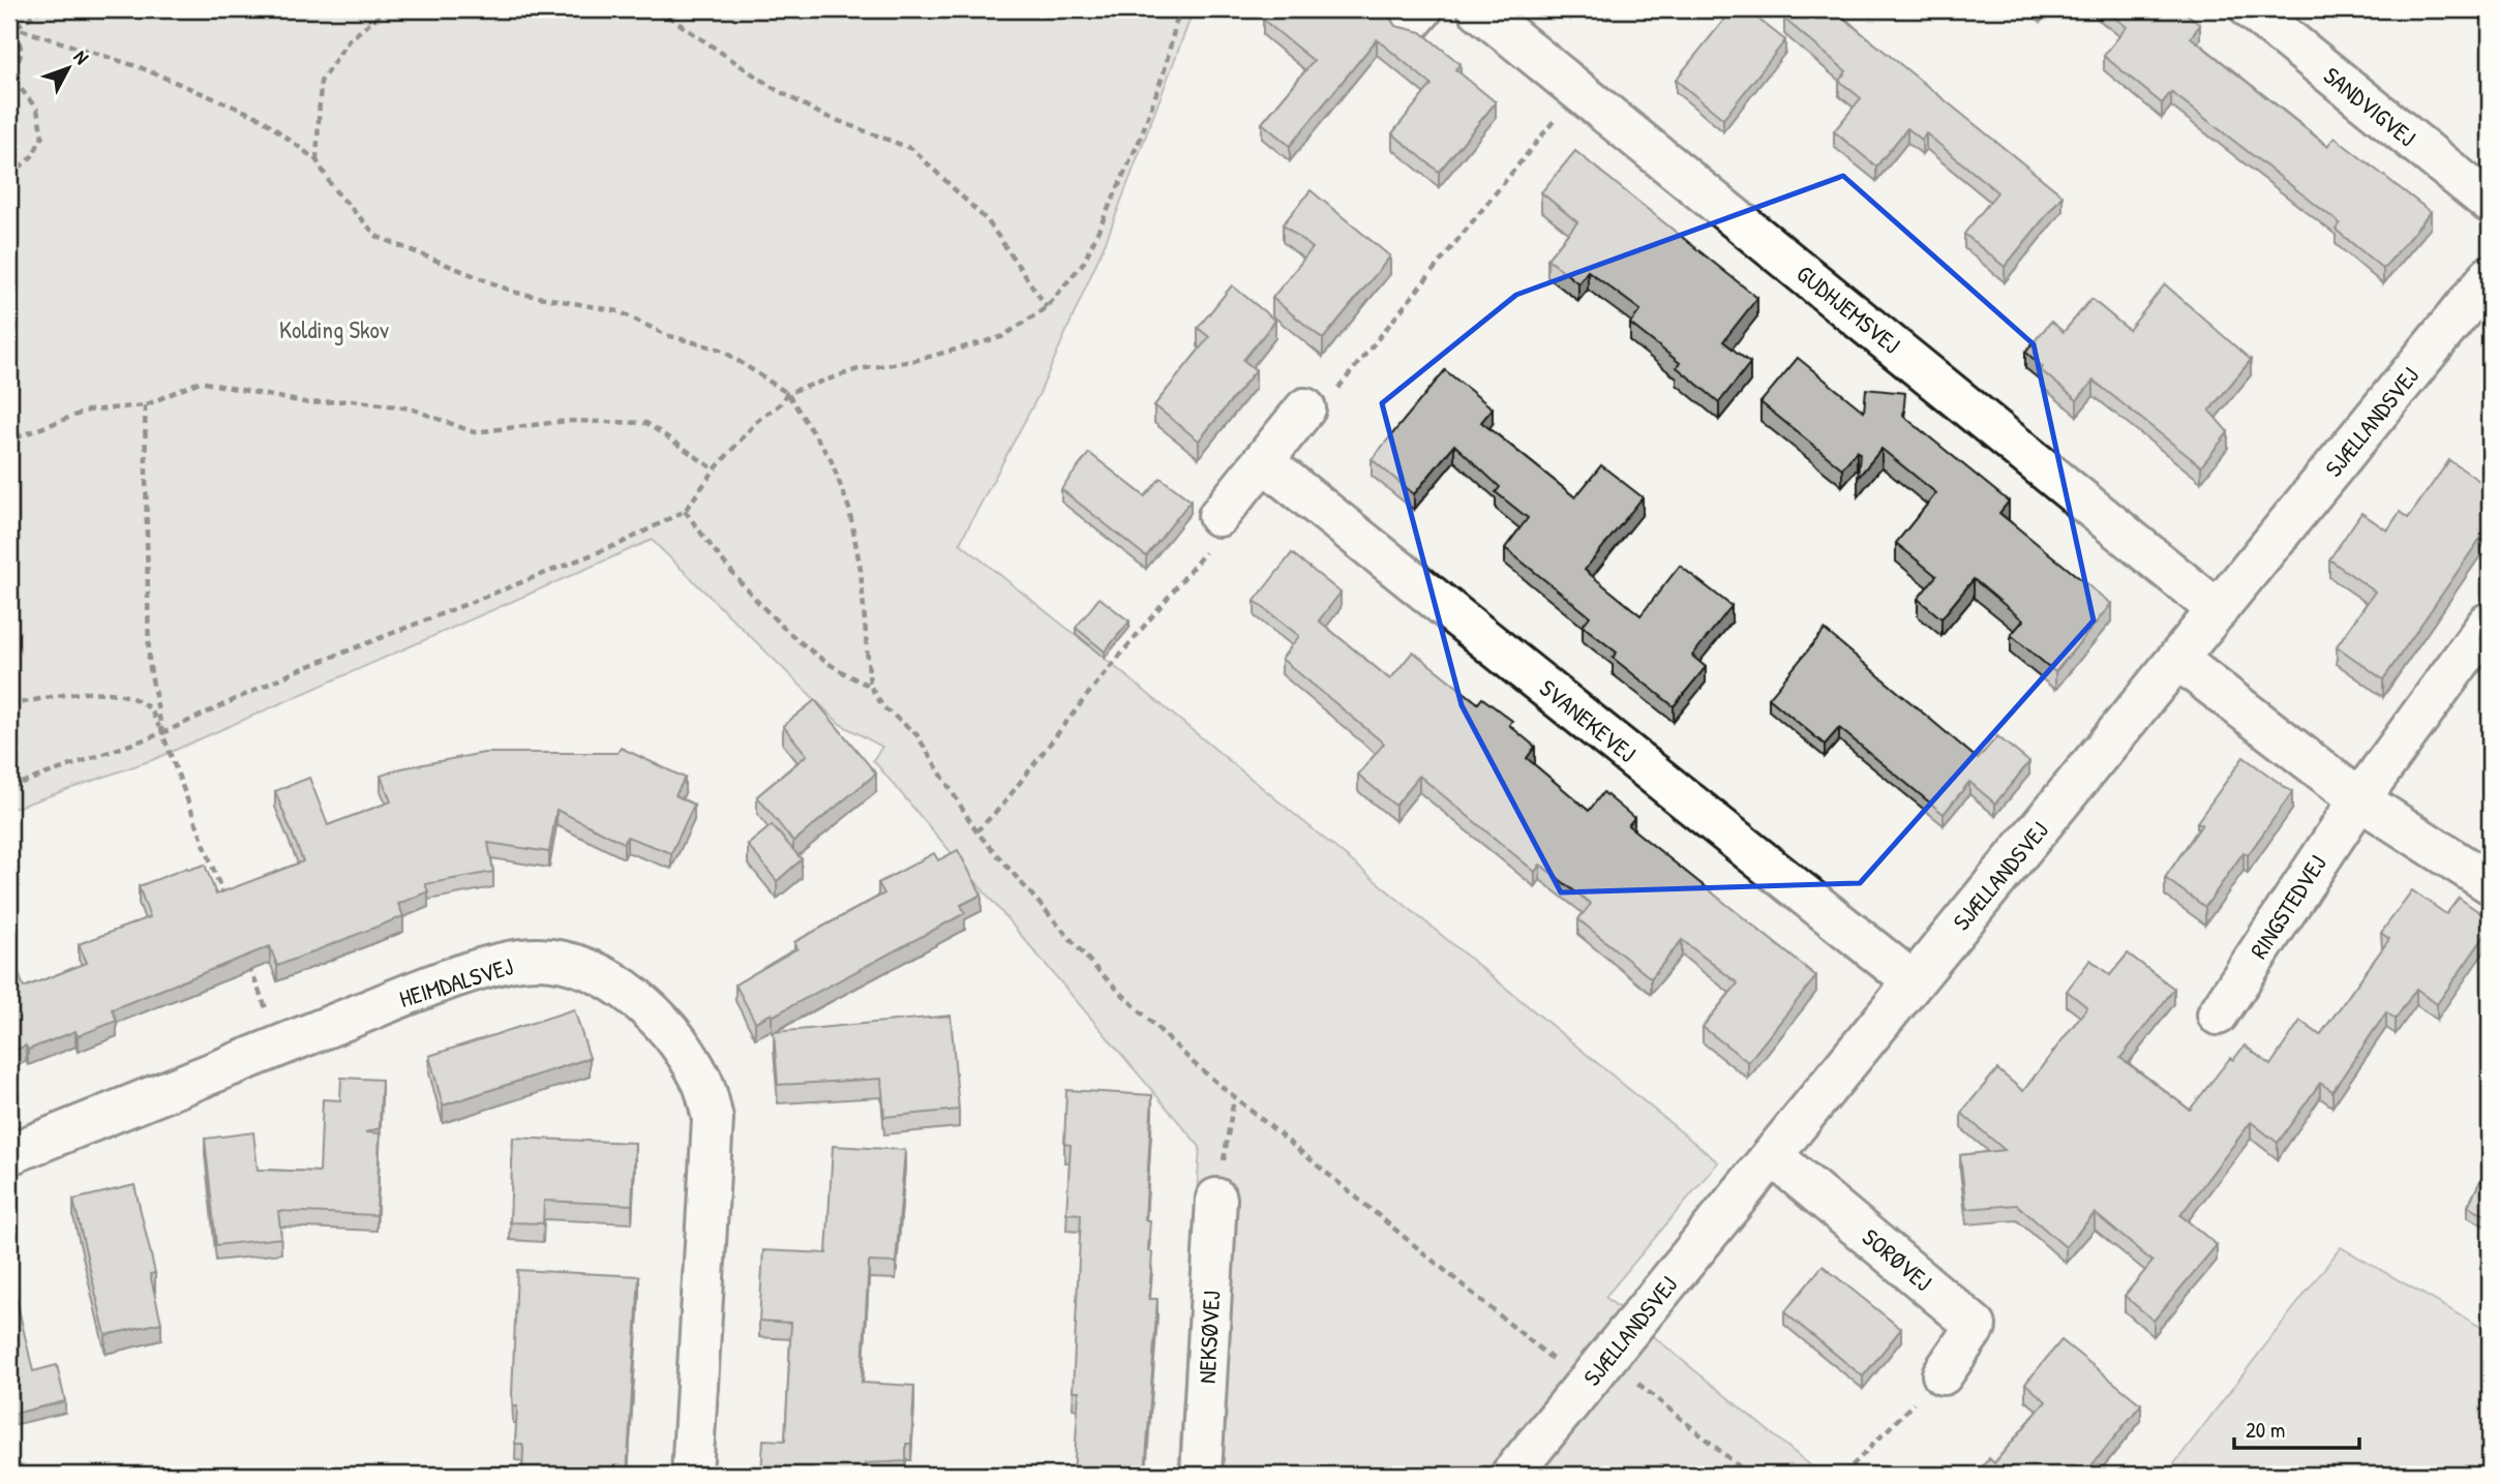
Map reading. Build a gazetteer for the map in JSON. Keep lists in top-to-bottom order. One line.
{"streets":{"street":["SANDVIGVEJ","GUDHJEMSVEJ","SJÆLLANDSVEJ","SVANEKEVEJ","RINGSTEDVEJ","HEIMDALSVEJ","SORØVEJ","NEKSØVEJ"]},"crossings":[["GUDHJEMSVEJ","SJÆLLANDSVEJ"],["SJÆLLANDSVEJ","SVANEKEVEJ"],["SJÆLLANDSVEJ","SORØVEJ"]],"parks":["Kolding Skov"],"scale_bar":"20 m","north":"top right"}
